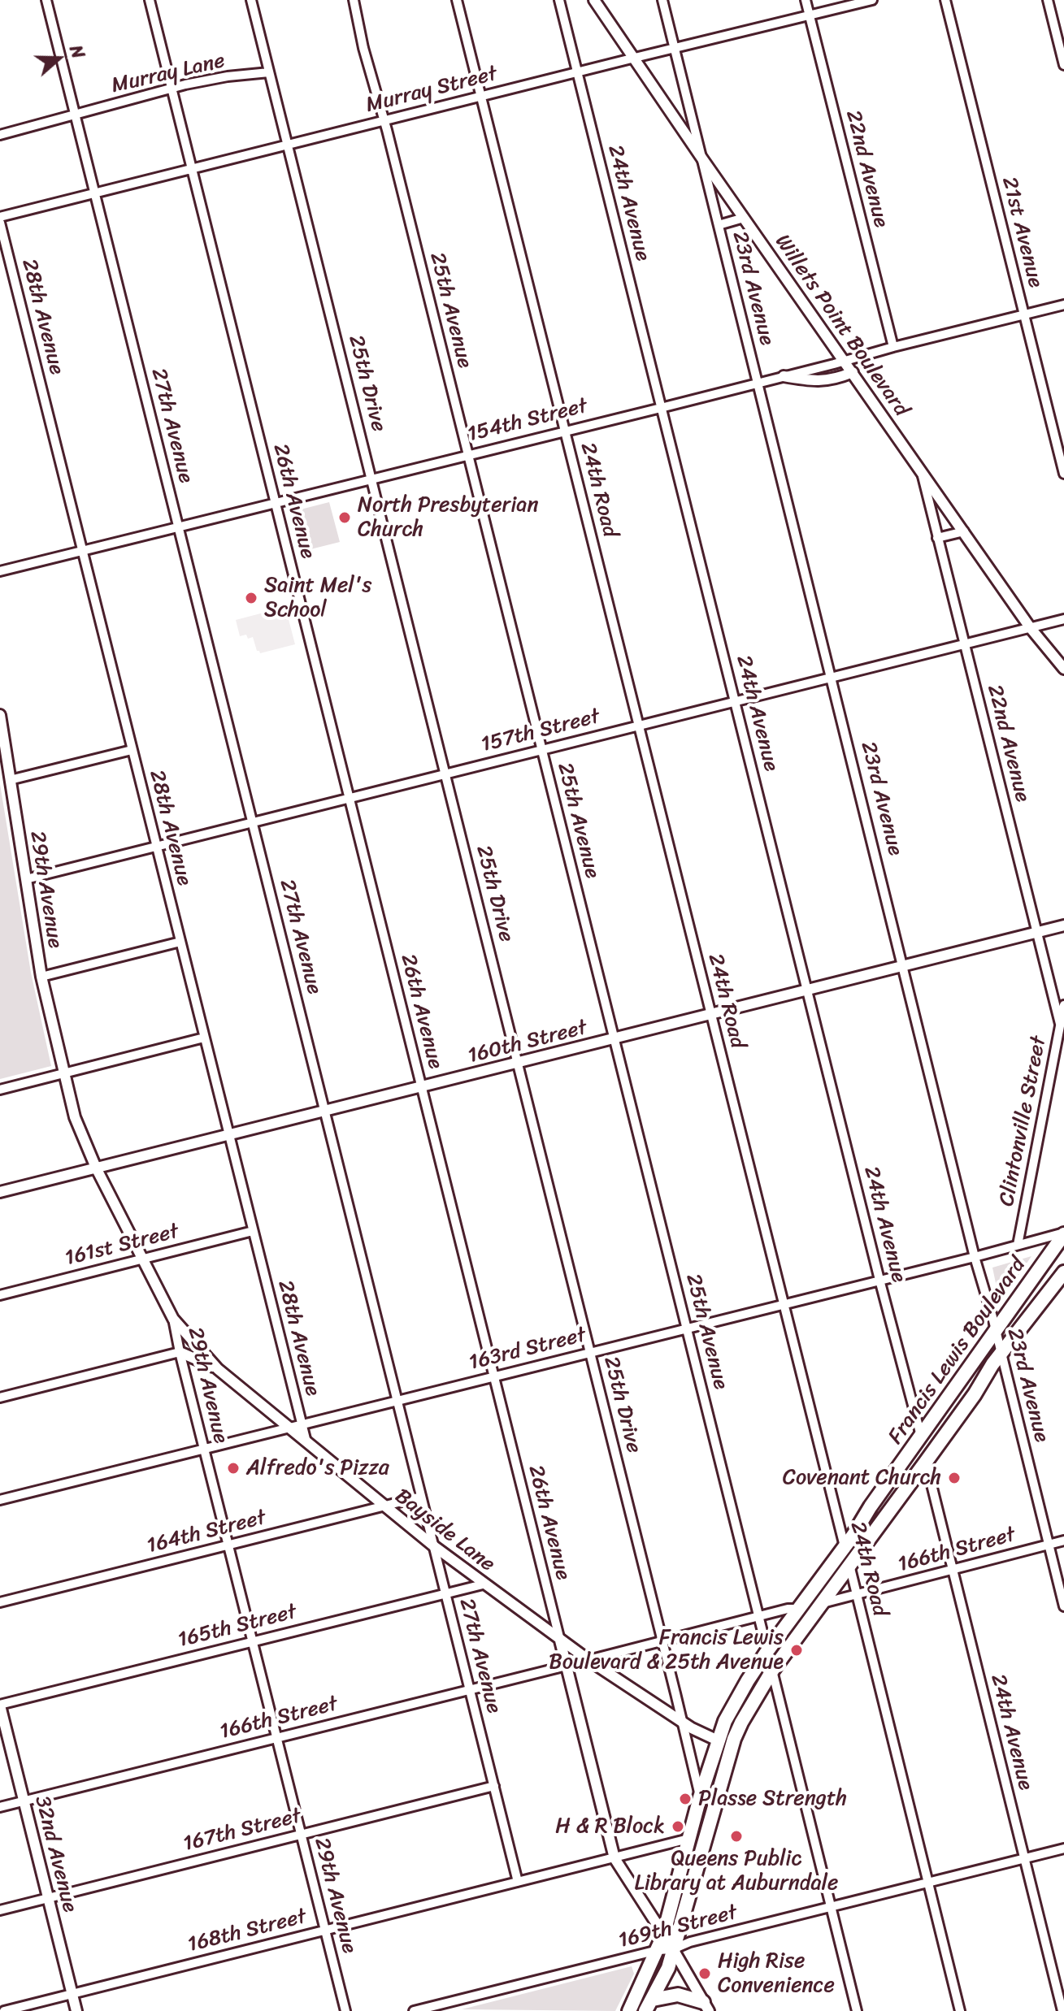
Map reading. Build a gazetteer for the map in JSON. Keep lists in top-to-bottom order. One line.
{"streets":{"main road":["Francis Lewis Boulevard"],"street":["Murray Lane","Murray Street","22nd Avenue","24th Avenue","21st Avenue","23rd Avenue","25th Avenue","28th Avenue","Willets Point Boulevard","25th Drive","154th Street","27th Avenue","24th Road","26th Avenue","157th Street","29th Avenue","160th Street","Clintonville Street","161st Street","163rd Street","Bayside Lane","164th Street","166th Street","165th Street","167th Street","32nd Avenue","169th Street","168th Street"]},"crossings":[["Murray Lane","25th Drive"],["Murray Lane","27th Avenue"],["Murray Lane","26th Avenue"],["Murray Street","22nd Avenue"],["Murray Street","24th Avenue"],["Murray Street","23rd Avenue"],["Murray Street","25th Avenue"],["Murray Street","Willets Point Boulevard"],["Murray Street","25th Drive"],["Murray Street","27th Avenue"],["Murray Street","24th Road"],["Murray Street","26th Avenue"],["22nd Avenue","Willets Point Boulevard"],["22nd Avenue","154th Street"],["22nd Avenue","157th Street"],["22nd Avenue","160th Street"],["22nd Avenue","Clintonville Street"],["24th Avenue","154th Street"],["24th Avenue","157th Street"],["24th Avenue","160th Street"],["24th Avenue","163rd Street"],["24th Avenue","Francis Lewis Boulevard"],["24th Avenue","166th Street"],["24th Avenue","169th Street"],["21st Avenue","154th Street"],["23rd Avenue","Willets Point Boulevard"],["23rd Avenue","154th Street"],["23rd Avenue","157th Street"],["23rd Avenue","160th Street"],["23rd Avenue","163rd Street"],["23rd Avenue","Francis Lewis Boulevard"],["23rd Avenue","166th Street"],["25th Avenue","154th Street"],["25th Avenue","157th Street"],["25th Avenue","160th Street"],["25th Avenue","163rd Street"],["25th Avenue","Francis Lewis Boulevard"],["28th Avenue","154th Street"],["28th Avenue","157th Street"],["28th Avenue","160th Street"],["28th Avenue","161st Street"],["28th Avenue","163rd Street"],["28th Avenue","Bayside Lane"],["Willets Point Boulevard","154th Street"],["Willets Point Boulevard","157th Street"],["25th Drive","154th Street"],["25th Drive","157th Street"],["25th Drive","160th Street"],["25th Drive","163rd Street"],["25th Drive","Francis Lewis Boulevard"],["25th Drive","Bayside Lane"],["154th Street","27th Avenue"],["154th Street","24th Road"],["154th Street","26th Avenue"],["27th Avenue","157th Street"],["27th Avenue","160th Street"],["27th Avenue","163rd Street"],["27th Avenue","Bayside Lane"],["27th Avenue","164th Street"],["27th Avenue","166th Street"],["27th Avenue","165th Street"],["27th Avenue","167th Street"],["27th Avenue","168th Street"],["24th Road","157th Street"],["24th Road","160th Street"],["24th Road","163rd Street"],["24th Road","Francis Lewis Boulevard"],["24th Road","166th Street"],["24th Road","169th Street"],["26th Avenue","157th Street"],["26th Avenue","160th Street"],["26th Avenue","163rd Street"],["26th Avenue","Francis Lewis Boulevard"],["26th Avenue","Bayside Lane"],["26th Avenue","166th Street"],["26th Avenue","169th Street"],["26th Avenue","168th Street"],["157th Street","29th Avenue"],["29th Avenue","160th Street"],["29th Avenue","161st Street"],["29th Avenue","163rd Street"],["29th Avenue","Bayside Lane"],["29th Avenue","164th Street"],["29th Avenue","166th Street"],["29th Avenue","165th Street"],["29th Avenue","167th Street"],["29th Avenue","168th Street"],["Clintonville Street","163rd Street"],["163rd Street","Francis Lewis Boulevard"],["163rd Street","Bayside Lane"],["Francis Lewis Boulevard","Bayside Lane"],["Francis Lewis Boulevard","166th Street"],["Francis Lewis Boulevard","169th Street"],["Francis Lewis Boulevard","168th Street"],["Bayside Lane","164th Street"],["Bayside Lane","165th Street"],["166th Street","32nd Avenue"],["165th Street","32nd Avenue"],["167th Street","32nd Avenue"],["32nd Avenue","168th Street"]],"places":["North Presbyterian Church","Saint Mel's School","Alfredo's Pizza","Covenant Church","Francis Lewis Boulevard & 25th Avenue","Plasse Strength","H & R Block","Queens Public Library at Auburndale","High Rise Convenience"],"north":"right"}
